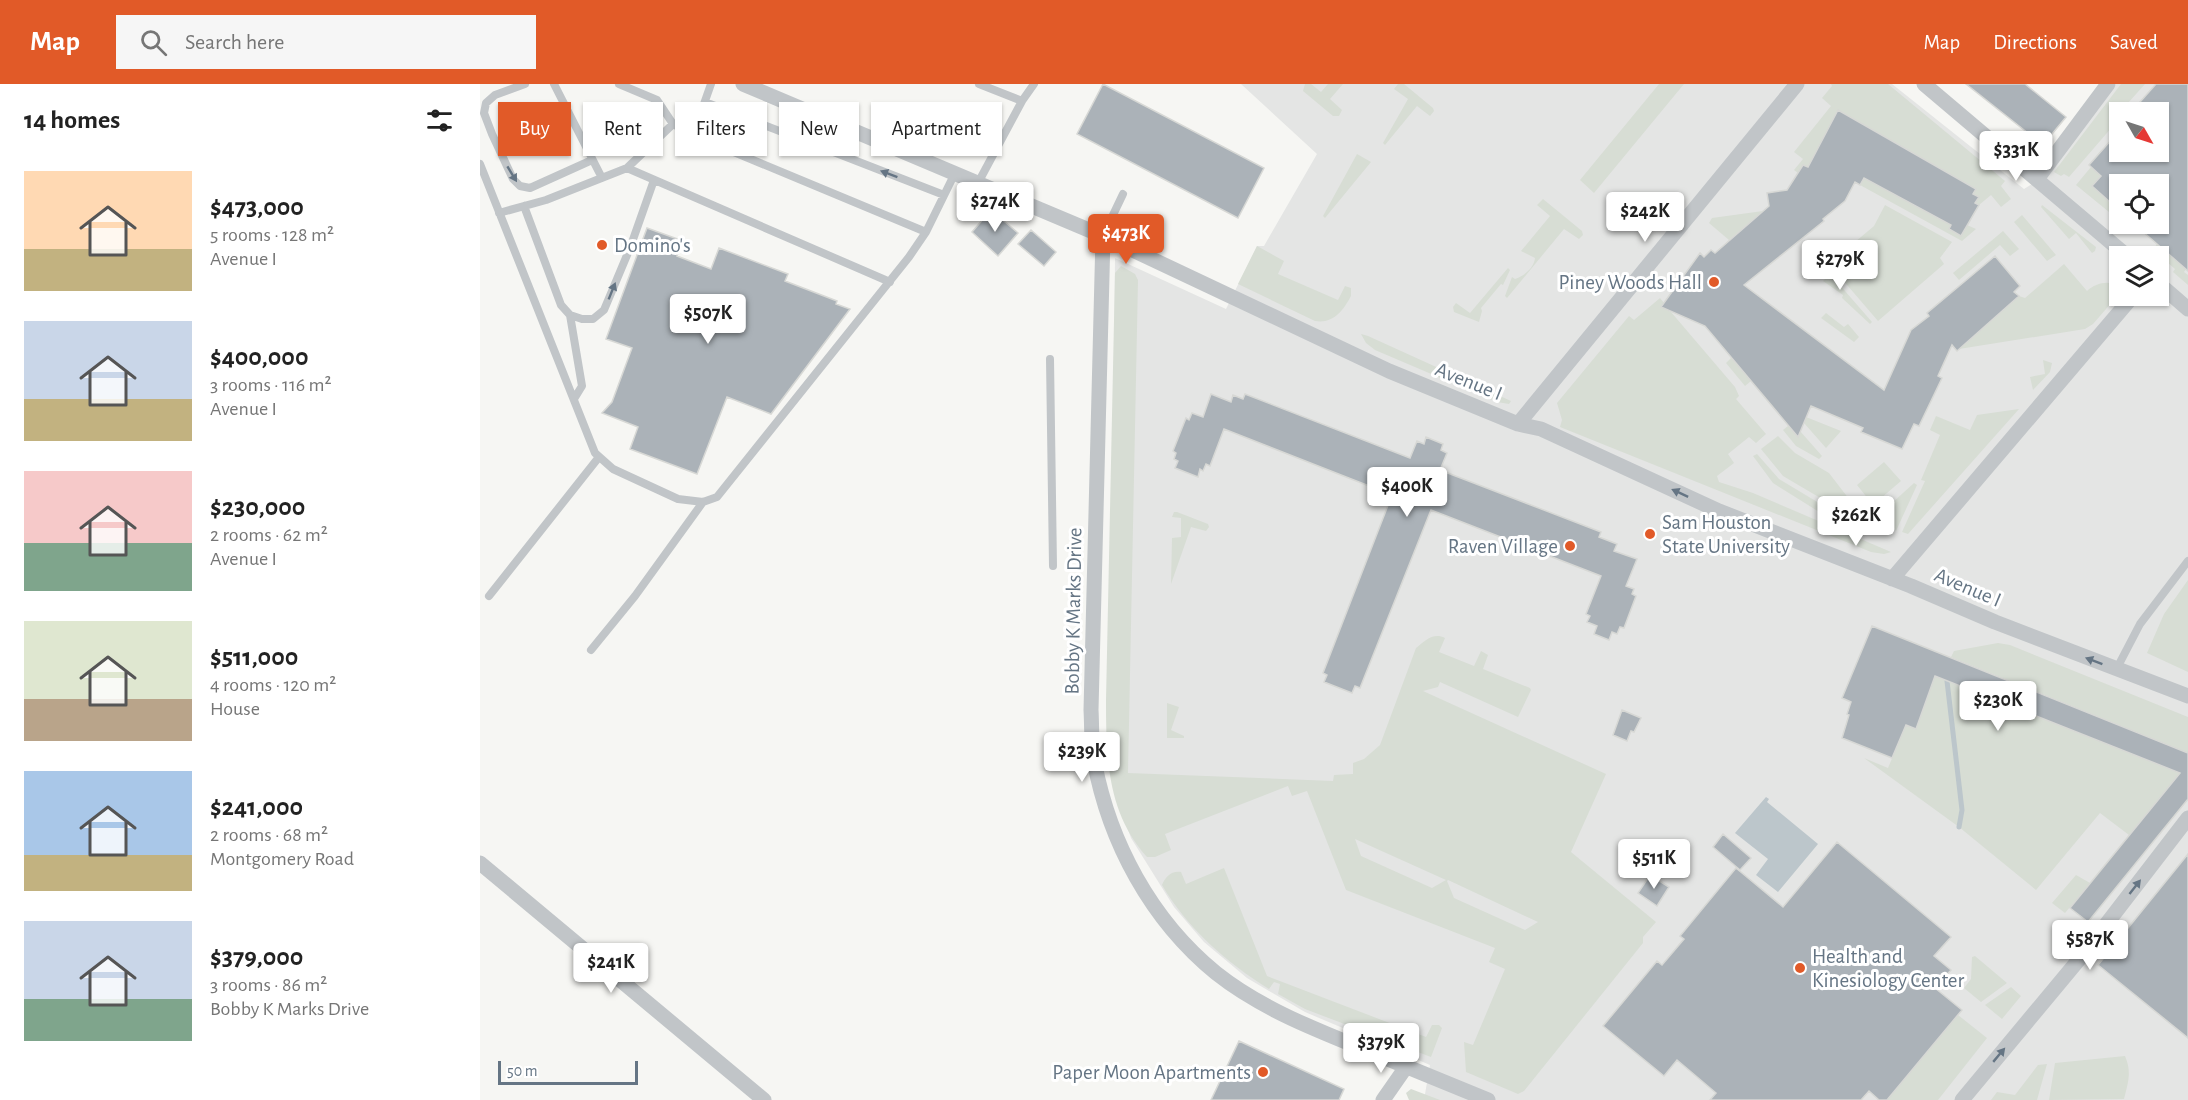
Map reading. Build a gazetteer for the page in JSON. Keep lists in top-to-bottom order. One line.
{"streets":{"street":["Avenue I","Bobby K Marks Drive"]},"crossings":[["Avenue I","Bobby K Marks Drive"]],"one_way":["Avenue I"],"places":["Domino's","Piney Woods Hall","Sam Houston State University","Raven Village","Health and Kinesiology Center","Paper Moon Apartments"],"scale_bar":"50 m","north":"bottom right","page":{"header":"Map","search":"Search here","nav":["Map","Directions","Saved"],"heading":"14 homes","chip":["Buy","Rent","Filters","New","Apartment"],"price":["$331K","$274K","$242K","$473K","$279K","$507K","$400K","$262K","$230K","$239K","$511K","$587K","$241K","$379K"],"list":[{"name":"$473,000","note":"5 rooms · 128 m² · Avenue I"},{"name":"$400,000","note":"3 rooms · 116 m² · Avenue I"},{"name":"$230,000","note":"2 rooms · 62 m² · Avenue I"},{"name":"$511,000","note":"4 rooms · 120 m² · House"},{"name":"$241,000","note":"2 rooms · 68 m² · Montgomery Road"},{"name":"$379,000","note":"3 rooms · 86 m² · Bobby K Marks Drive"}],"scale":"50 m"}}
